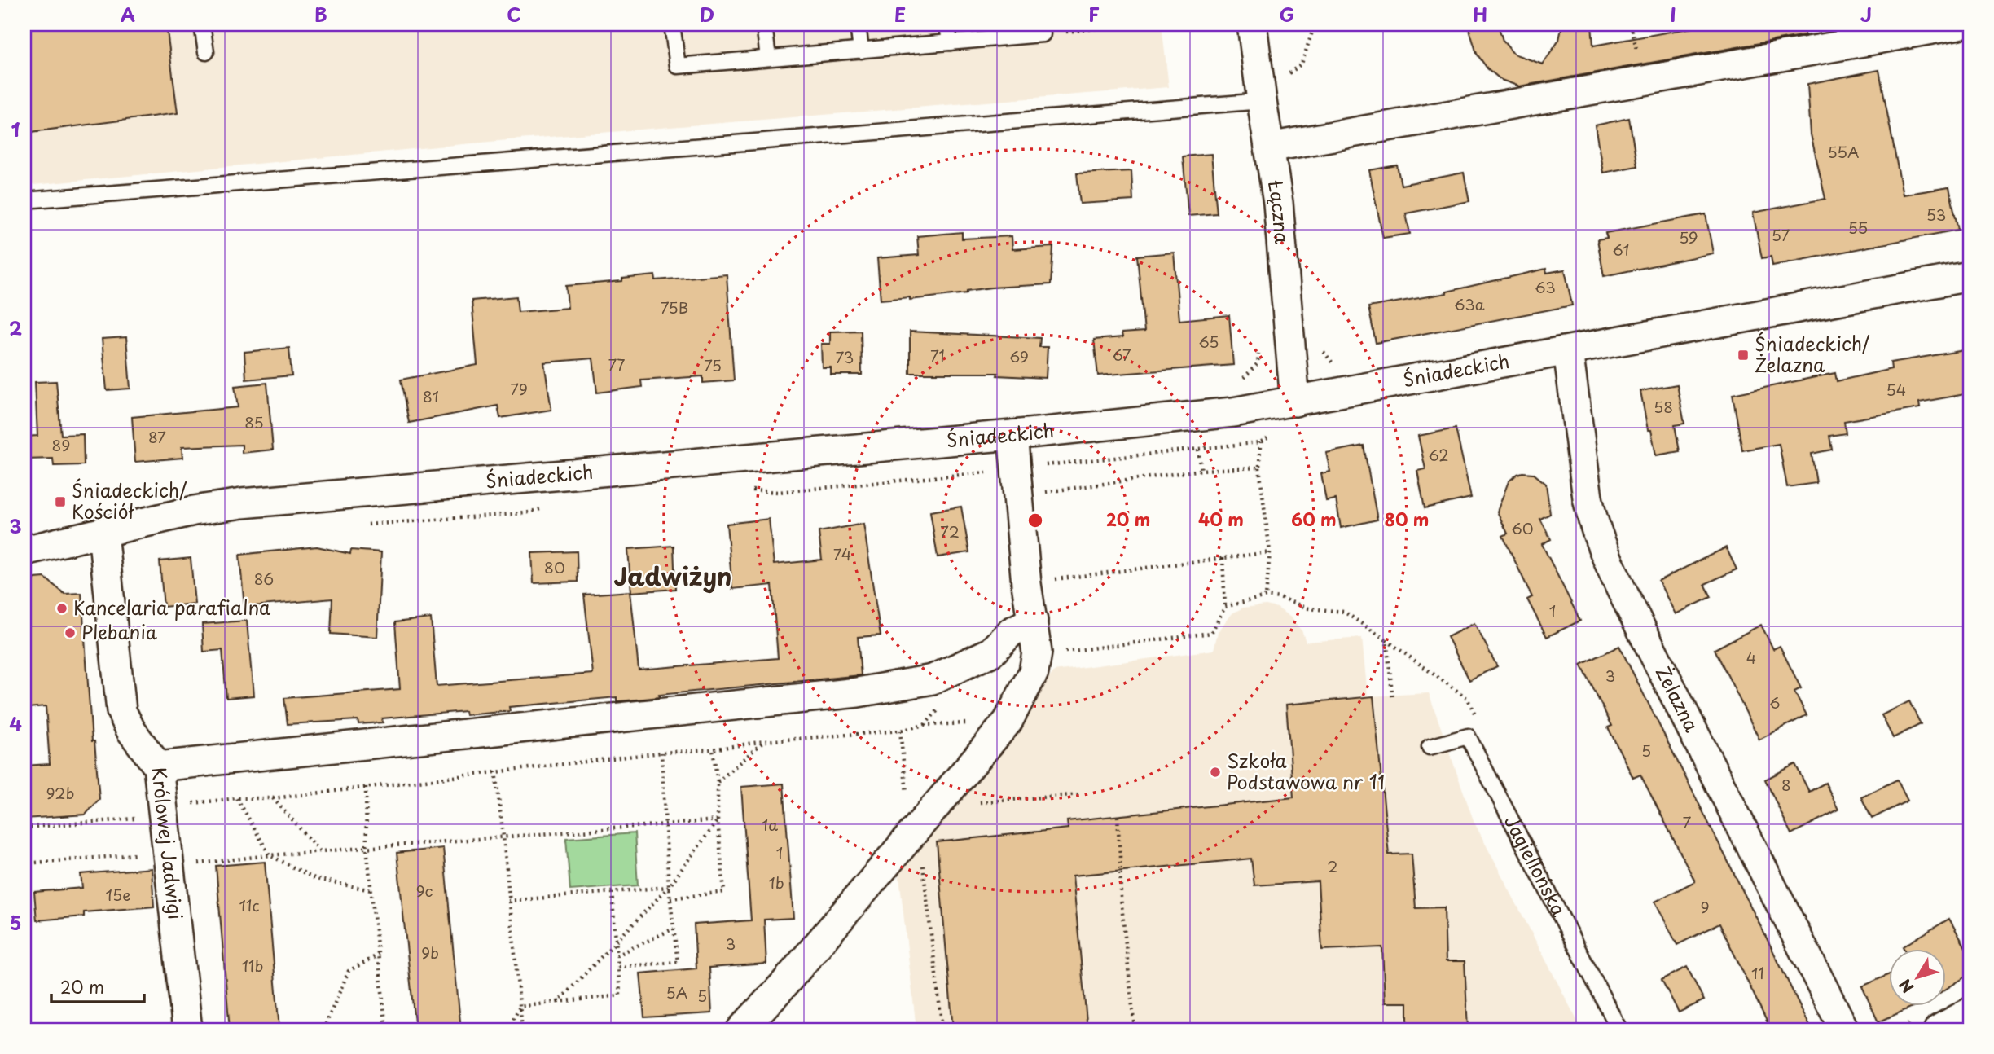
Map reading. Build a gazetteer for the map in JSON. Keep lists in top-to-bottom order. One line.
{"streets":{"street":["Łączna","Śniadeckich","Żelazna","Królowej Jadwigi"],"lane":["Jagiellońska"]},"crossings":[["Łączna","Śniadeckich"],["Śniadeckich","Żelazna"],["Śniadeckich","Królowej Jadwigi"]],"districts":["Jadwiżyn"],"places":{"transit":["Śniadeckich/ Żelazna","Śniadeckich/ Kościół"],"other":["Kancelaria parafialna","Plebania","Szkoła Podstawowa nr 11"]},"house_numbers":["55A","53","55","57","59","61","63","63a","75B","65","67","71","69","73","77","75","79","54","81","58","85","87","89","62","60","72","74","80","86","1","4","3","6","5","8","92b","7","1a","1","2","1b","9c","15e","11c","9","3","9b","11b","11","5A","5"],"scale_bar":"20 m","north":"bottom left","grid":{"columns":["A","B","C","D","E","F","G","H","I","J"],"rows":["1","2","3","4","5"]},"rings":["20 m","40 m","60 m","80 m"]}
